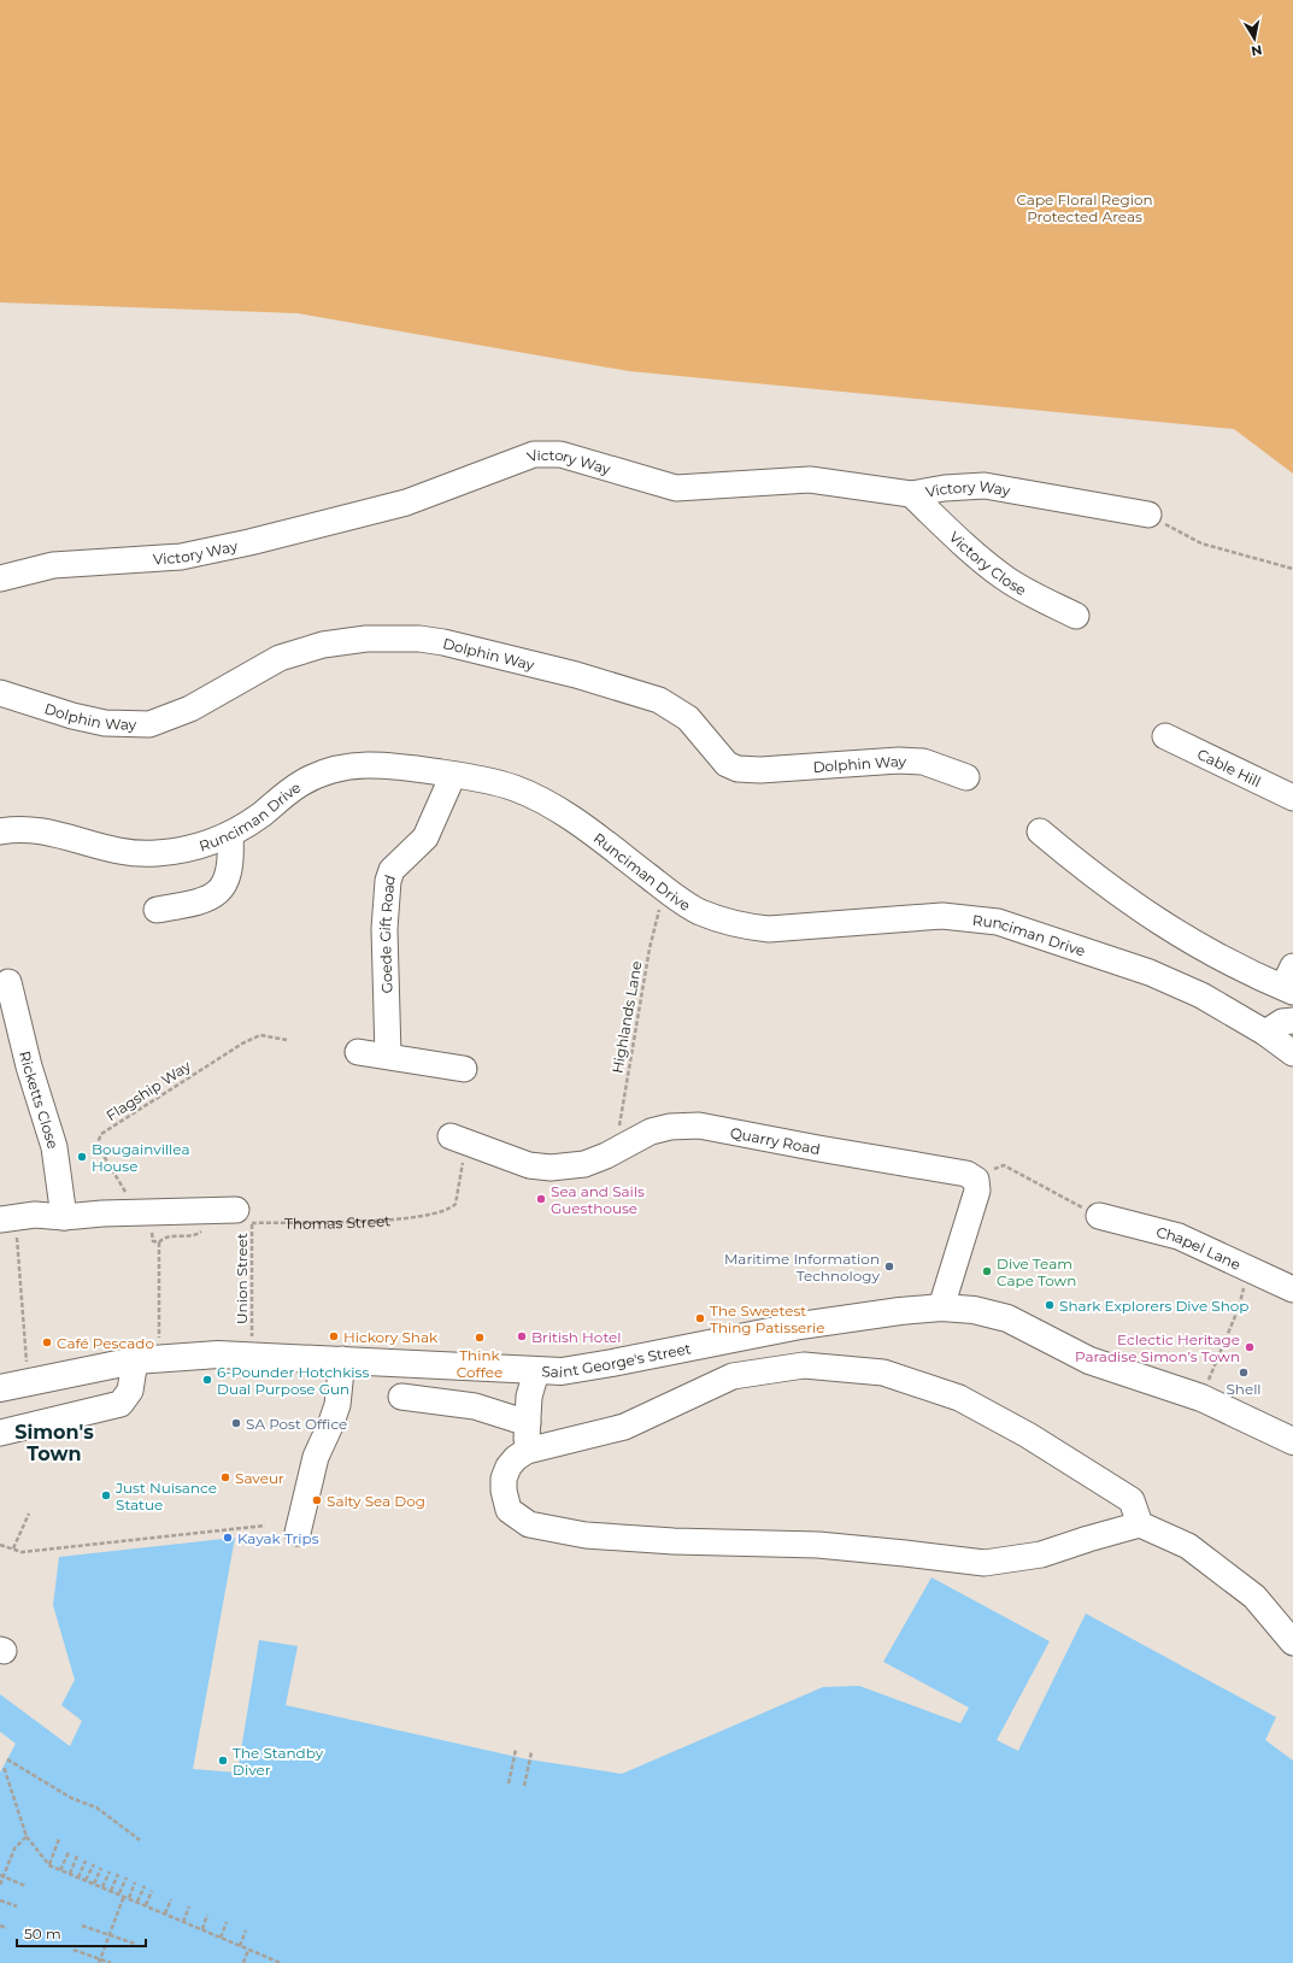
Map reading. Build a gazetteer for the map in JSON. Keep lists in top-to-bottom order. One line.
{"streets":{"main road":["Saint George's Street"],"street":["Victory Way","Victory Close","Dolphin Way","Cable Hill","Runciman Drive","Goede Gift Road","Ricketts Close","Quarry Road","Chapel Lane"],"path":["Highlands Lane","Flagship Way","Thomas Street","Union Street"]},"crossings":[["Victory Way","Victory Close"],["Runciman Drive","Goede Gift Road"],["Runciman Drive","Highlands Lane"],["Highlands Lane","Quarry Road"],["Quarry Road","Thomas Street"],["Thomas Street","Union Street"],["Union Street","Saint George's Street"]],"districts":["Simon's Town"],"parks":["Cape Floral Region Protected Areas"],"places":["Bougainvillea House","Sea and Sails Guesthouse","Maritime Information Technology","Dive Team Cape Town","Shark Explorers Dive Shop","The Sweetest Thing Patisserie","Hickory Shak","British Hotel","Think Coffee","Café Pescado","Eclectic Heritage Paradise Simon’s Town","Shell","6-Pounder Hotchkiss Dual Purpose Gun","SA Post Office","Saveur","Just Nuisance Statue","Salty Sea Dog","Kayak Trips","The Standby Diver"],"scale_bar":"50 m","north":"bottom"}
